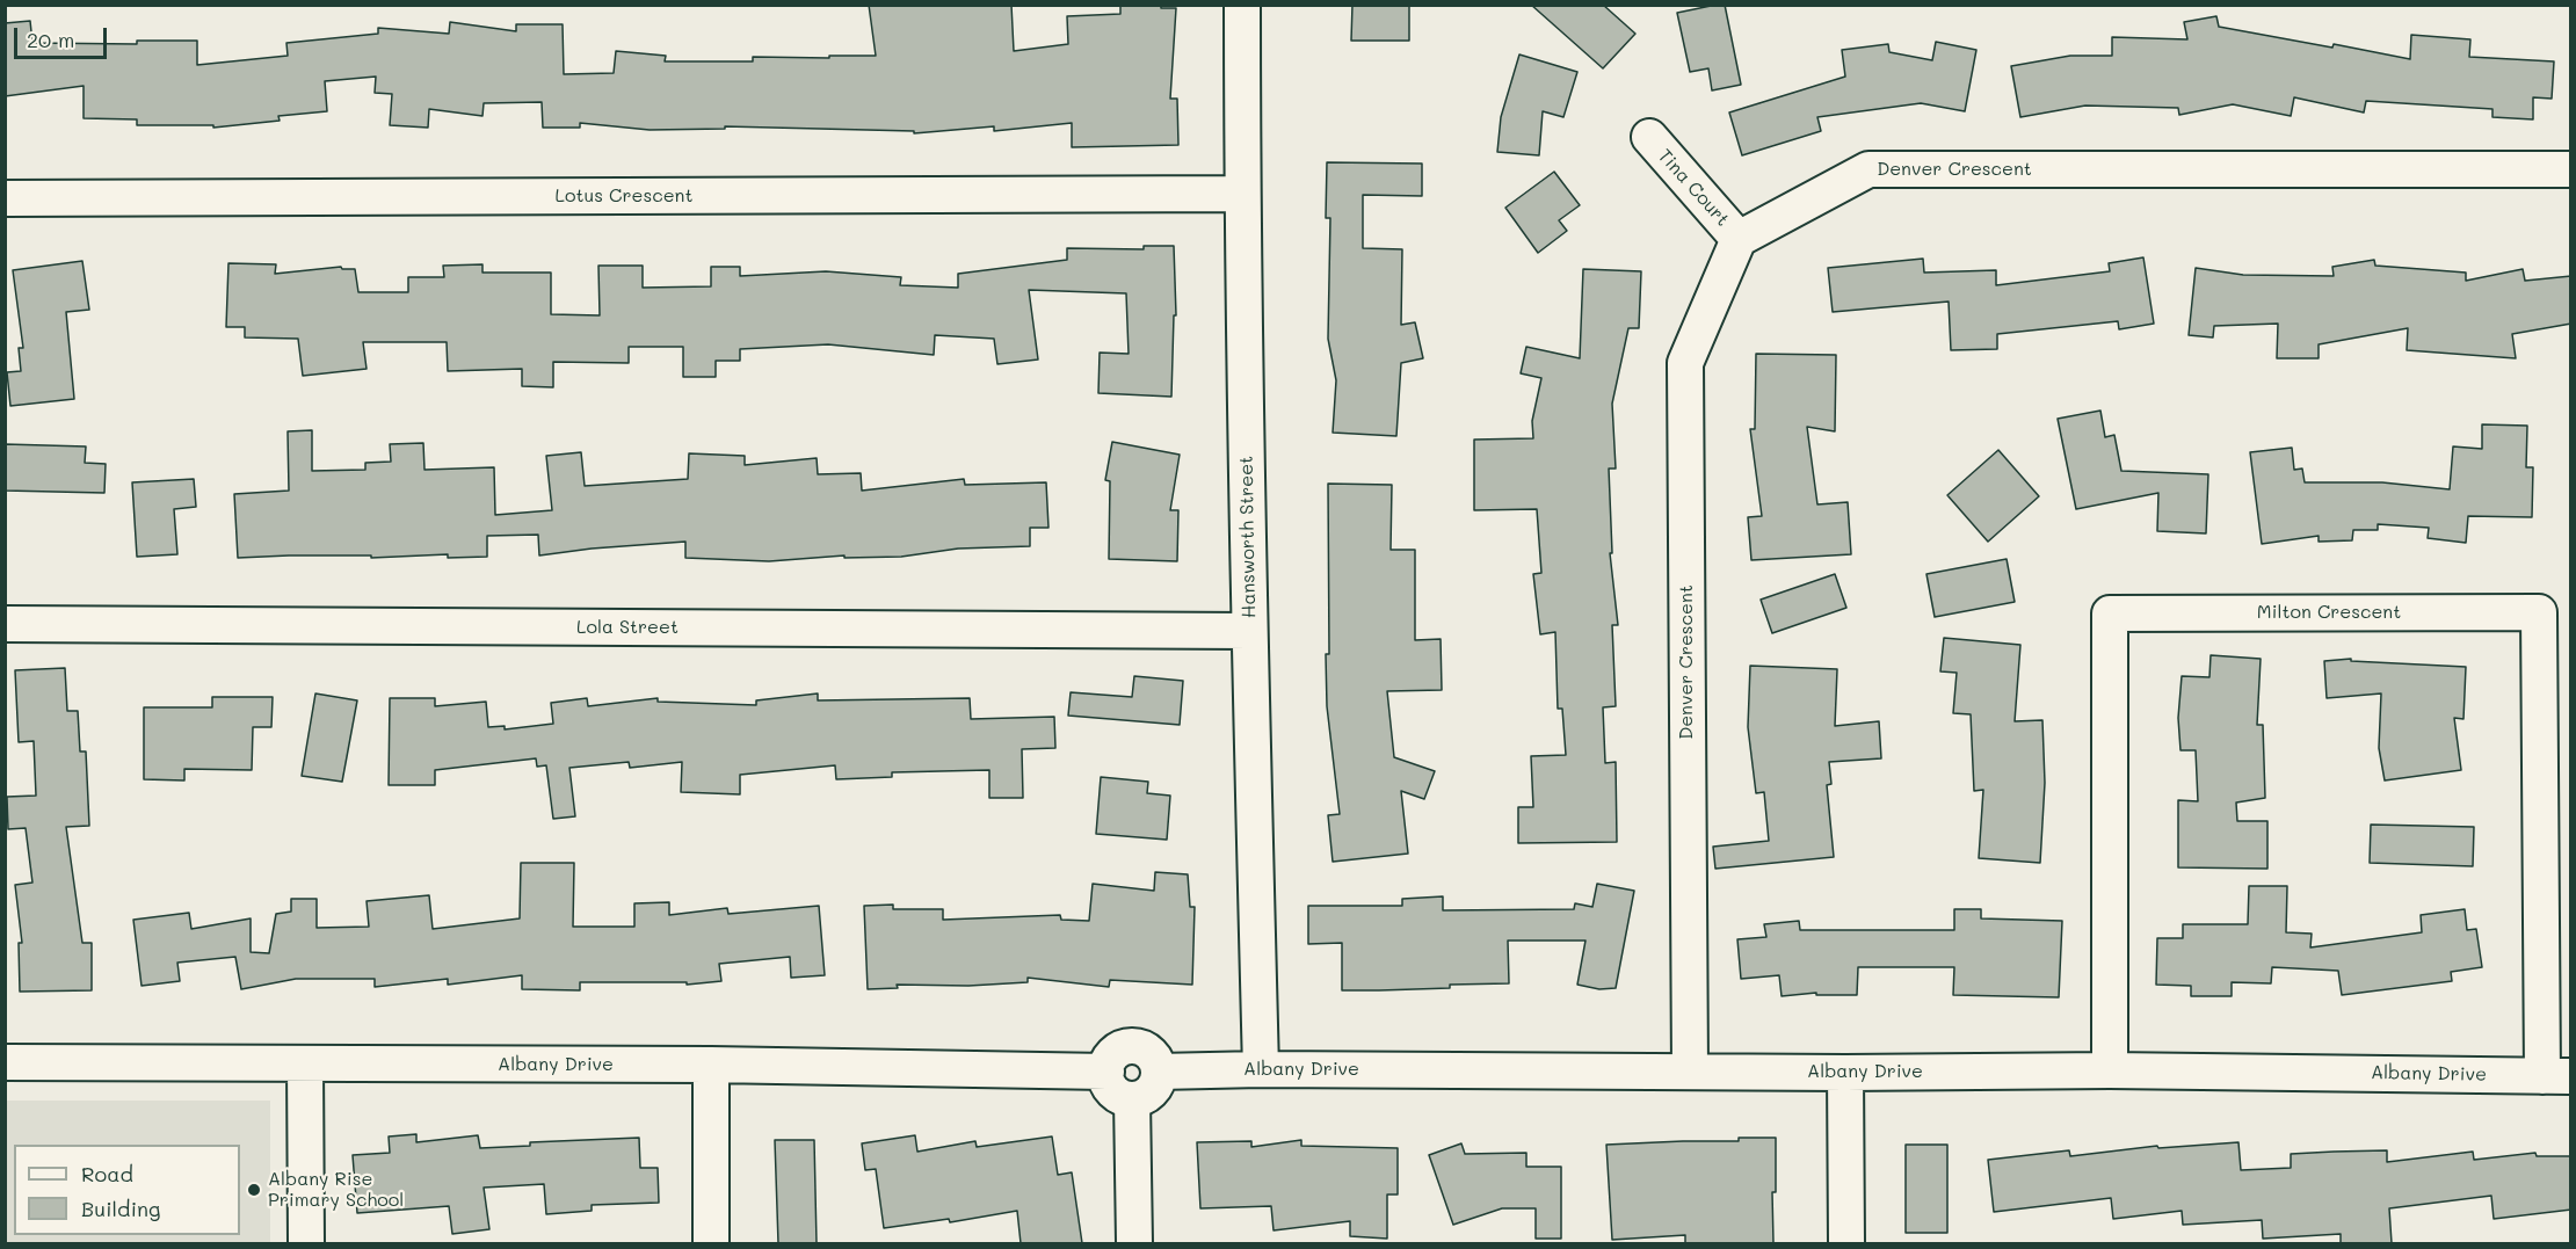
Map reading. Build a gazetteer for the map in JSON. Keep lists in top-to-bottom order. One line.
{"streets":{"street":["Denver Crescent","Tina Court","Lotus Crescent","Hansworth Street","Milton Crescent","Lola Street","Albany Drive"]},"crossings":[["Denver Crescent","Tina Court"],["Denver Crescent","Albany Drive"],["Lotus Crescent","Hansworth Street"],["Hansworth Street","Lola Street"],["Hansworth Street","Albany Drive"],["Milton Crescent","Albany Drive"]],"places":["Albany Rise Primary School"],"legend":["Road","Building"],"scale_bar":"20 m"}
